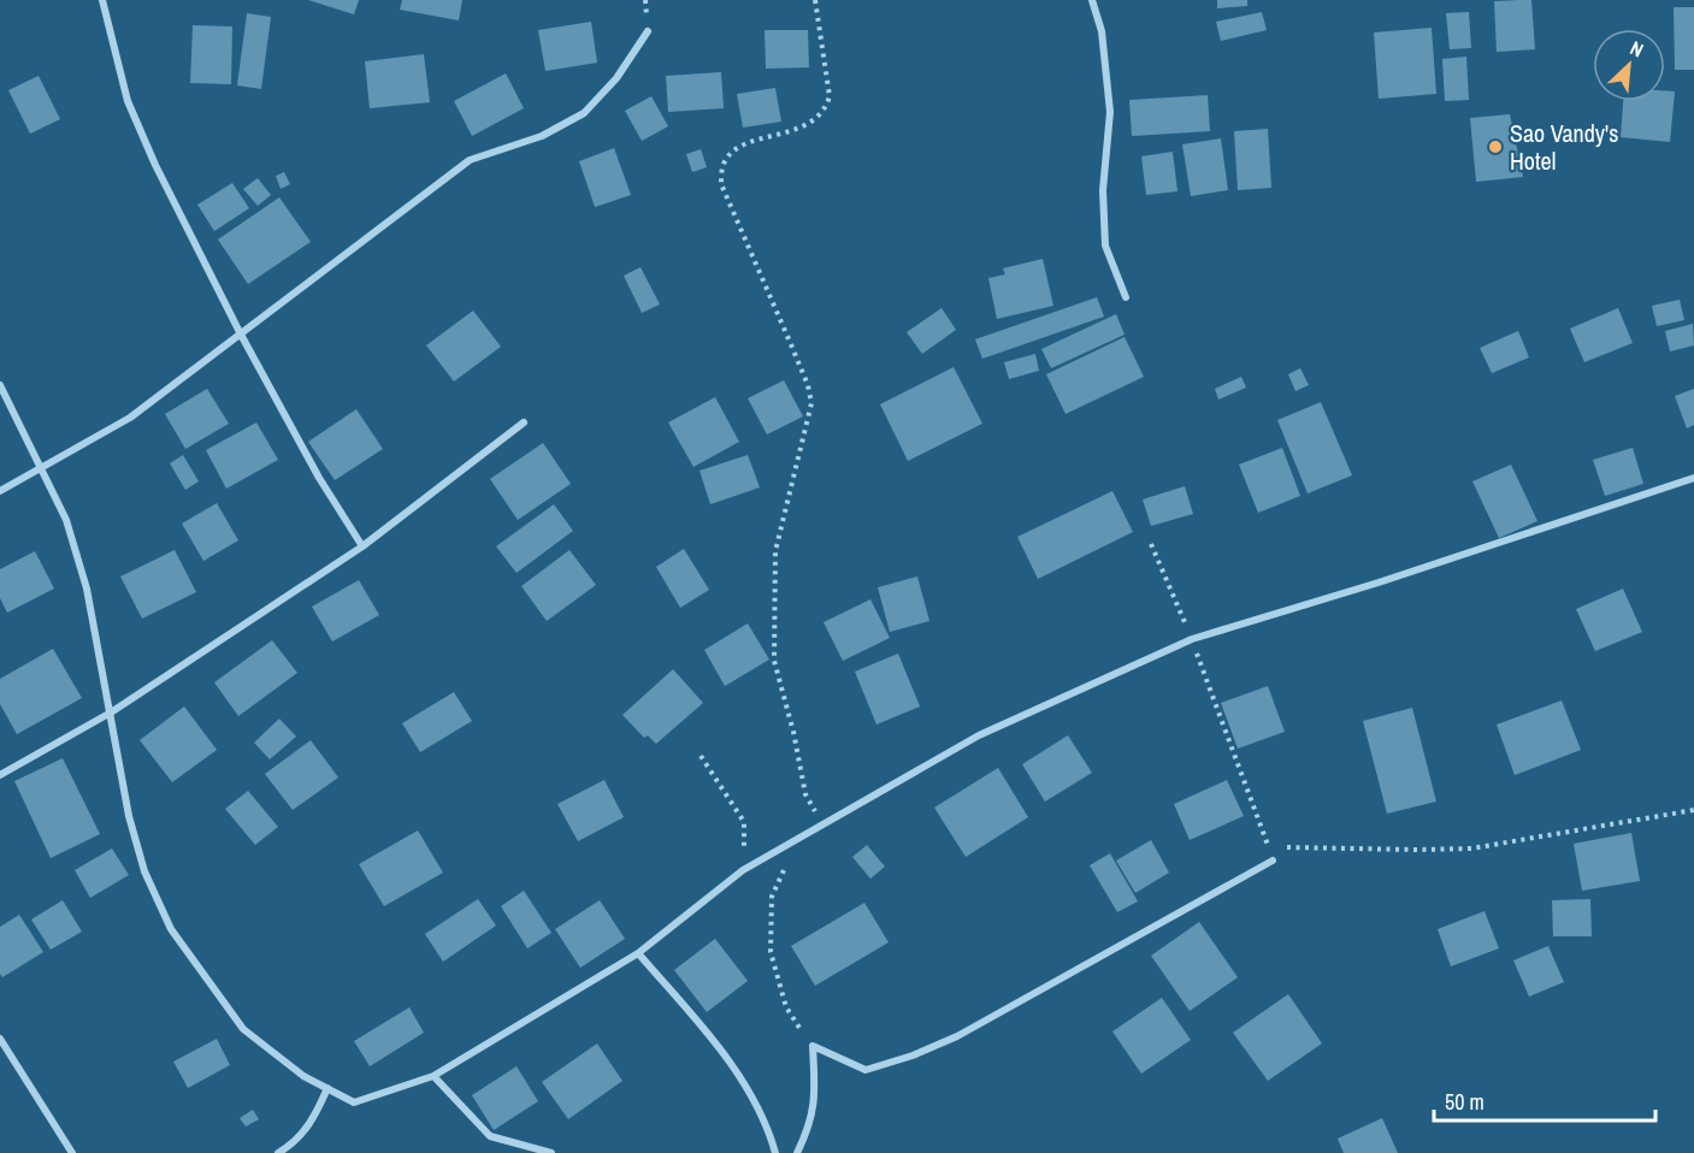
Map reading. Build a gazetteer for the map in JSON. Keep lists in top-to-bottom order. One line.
{"places":["Sao Vandy's Hotel"],"scale_bar":"50 m","north":"top right"}
